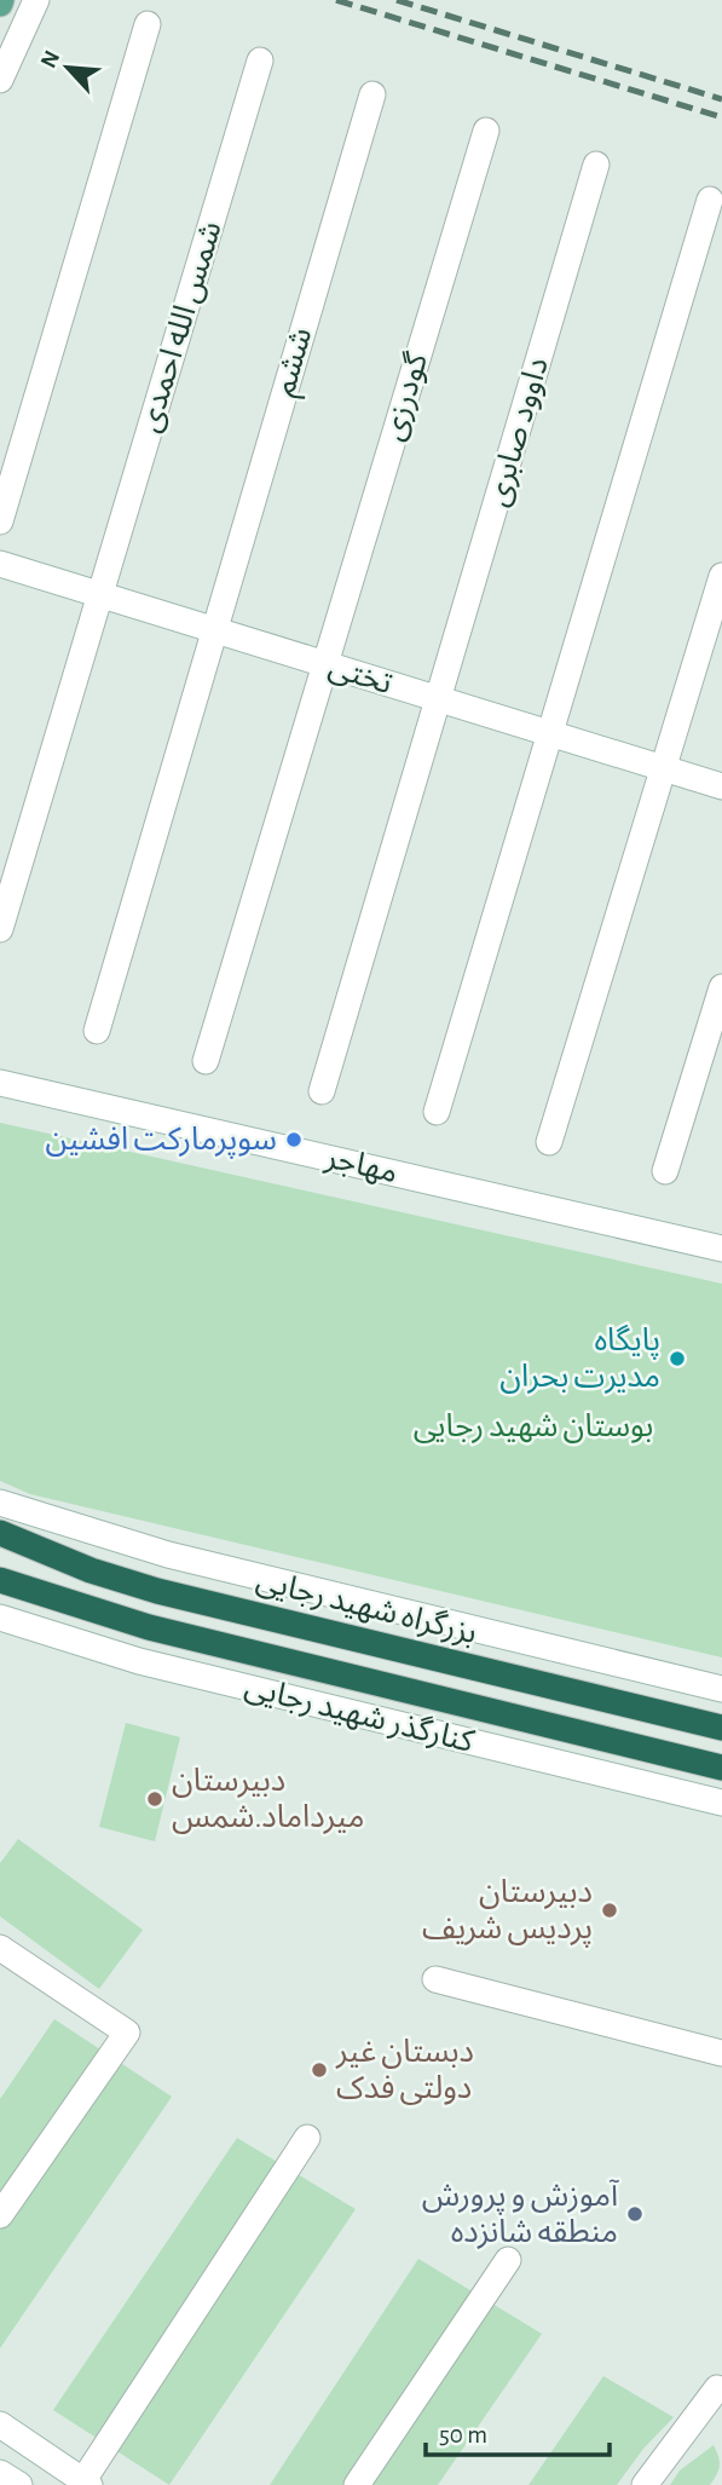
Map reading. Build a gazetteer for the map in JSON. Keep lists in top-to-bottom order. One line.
{"streets":{"highway":["بزرگراه شهید رجایی"],"street":["شمس الله احمدی","ششم","گودرزی","داوود صابری","تختی","مهاجر","کنارگذر شهید رجایی"]},"crossings":[["شمس الله احمدی","تختی"],["ششم","تختی"],["گودرزی","تختی"],["داوود صابری","تختی"]],"parks":["بوستان شهید رجایی"],"places":["سوپرمارکت افشین","پایگاه مدیرت بحران","دبیرستان میرداماد.شمس","دبیرستان پردیس شریف","دبستان غیر دولتی فدک","آموزش و پرورش منطقه شانزده"],"scale_bar":"50 m","north":"top left"}
